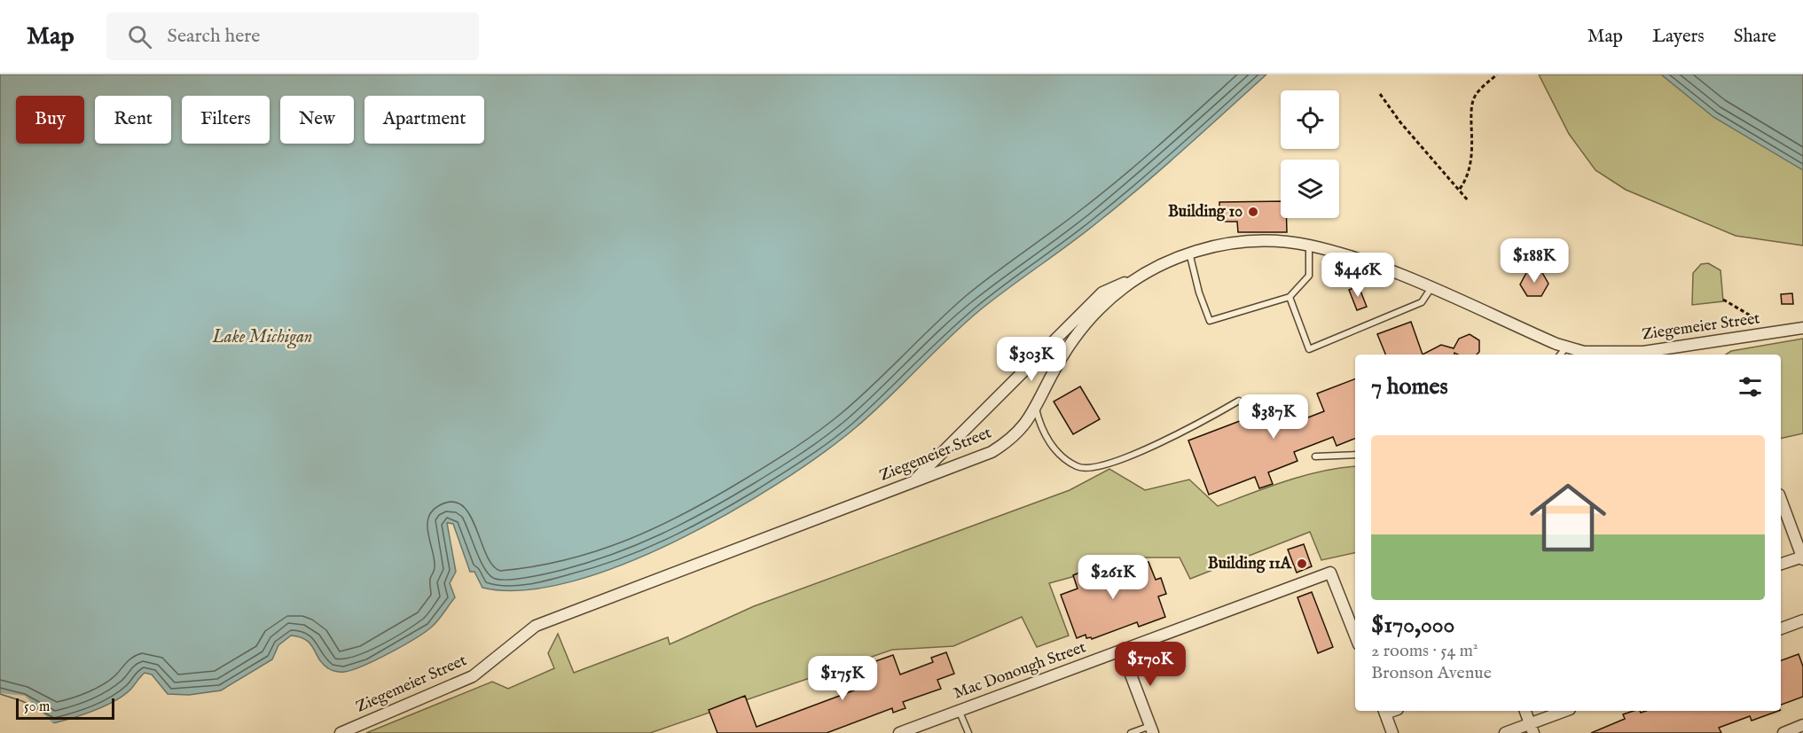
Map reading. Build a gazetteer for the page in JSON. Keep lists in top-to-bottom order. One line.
{"streets":{"street":["Ziegemeier Street","Mac Donough Street"]},"water":["Lake Michigan"],"places":["Building 10","Building 11A"],"scale_bar":"50 m","page":{"header":"Map","search":"Search here","nav":["Map","Layers","Share"],"chip":["Buy","Rent","Filters","New","Apartment"],"price":["$188K","$446K","$303K","$387K","$261K","$170K","$175K"],"heading":"7 homes","list":[{"name":"$170,000","note":"2 rooms · 54 m² · Bronson Avenue"}],"scale":"50 m"}}
